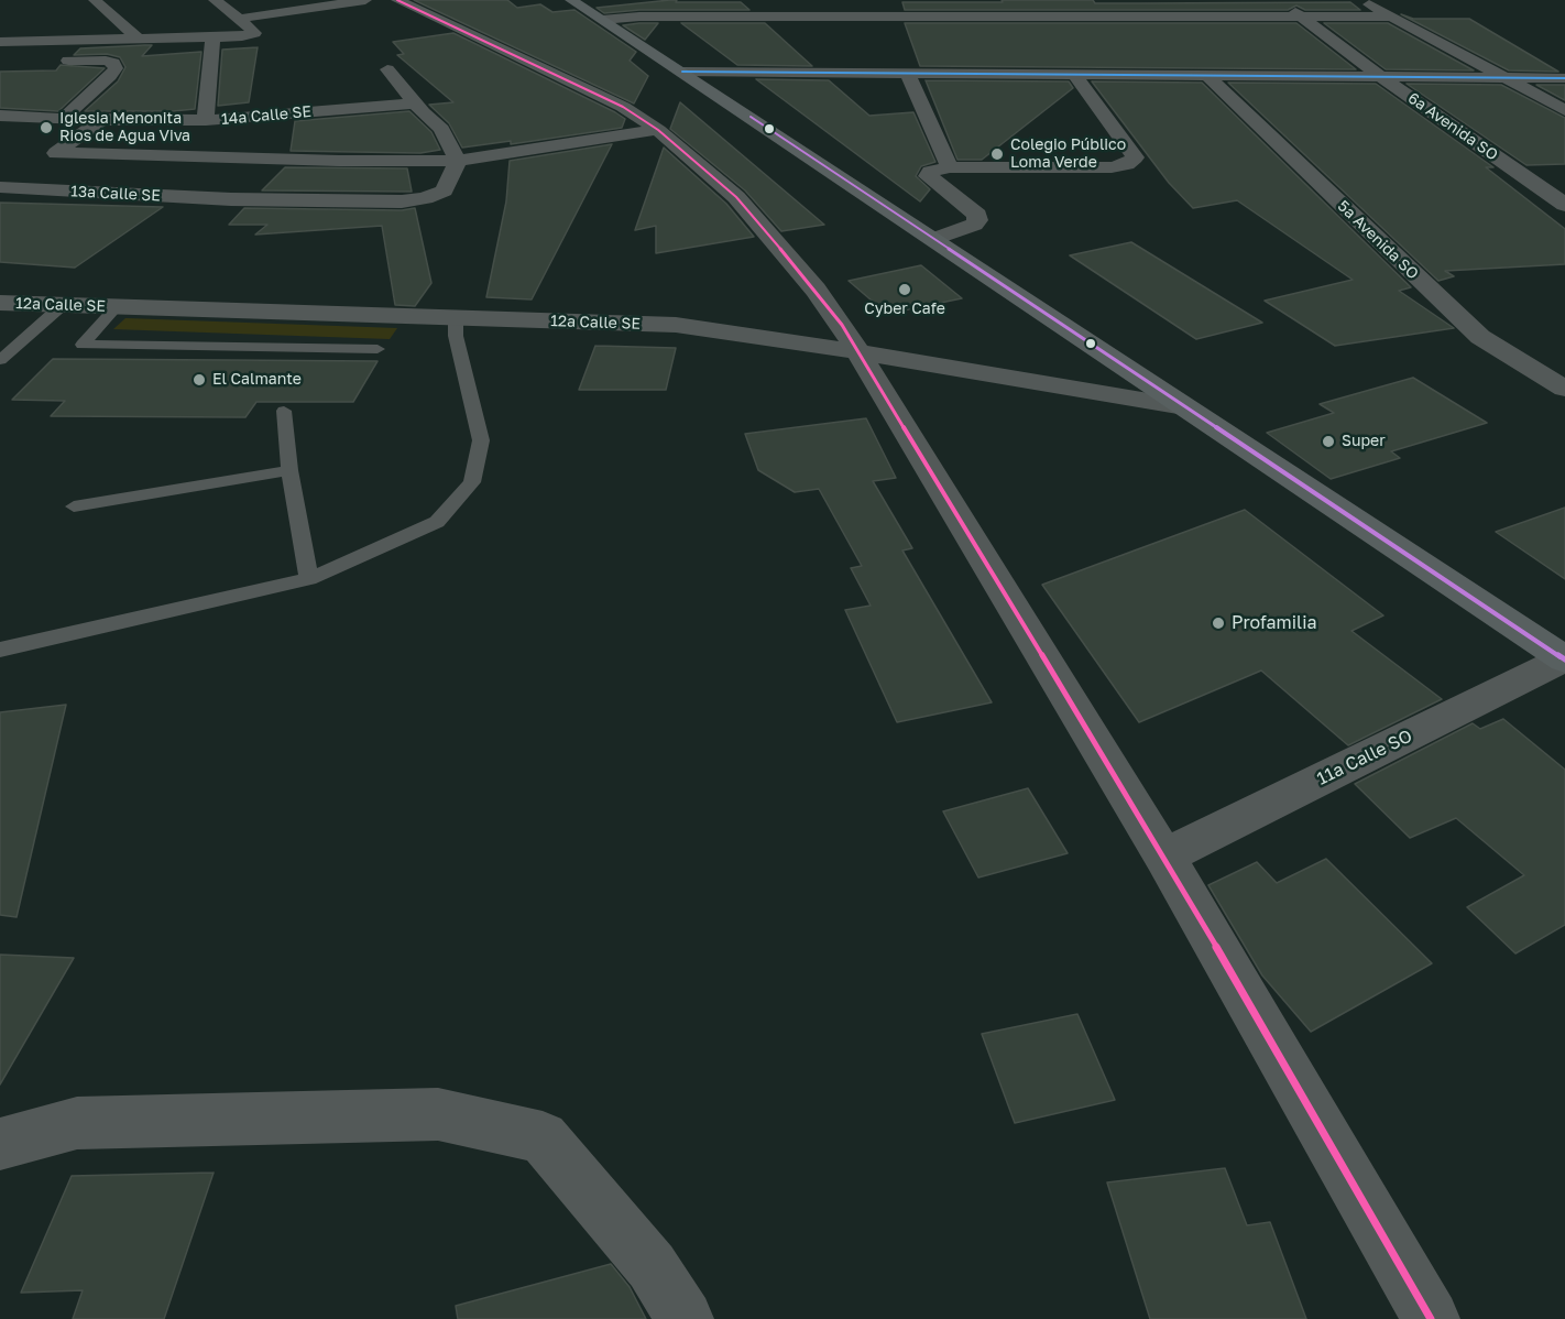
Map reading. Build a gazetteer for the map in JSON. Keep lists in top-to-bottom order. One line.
{"streets":{"street":["14a Calle SE","6a Avenida SO","13a Calle SE","5a Avenida SO","12a Calle SE","11a Calle SO"]},"places":["Iglesia Menonita Rios de Agua Viva","Colegio Público Loma Verde","Cyber Cafe","El Calmante","Super","Profamilia"]}
